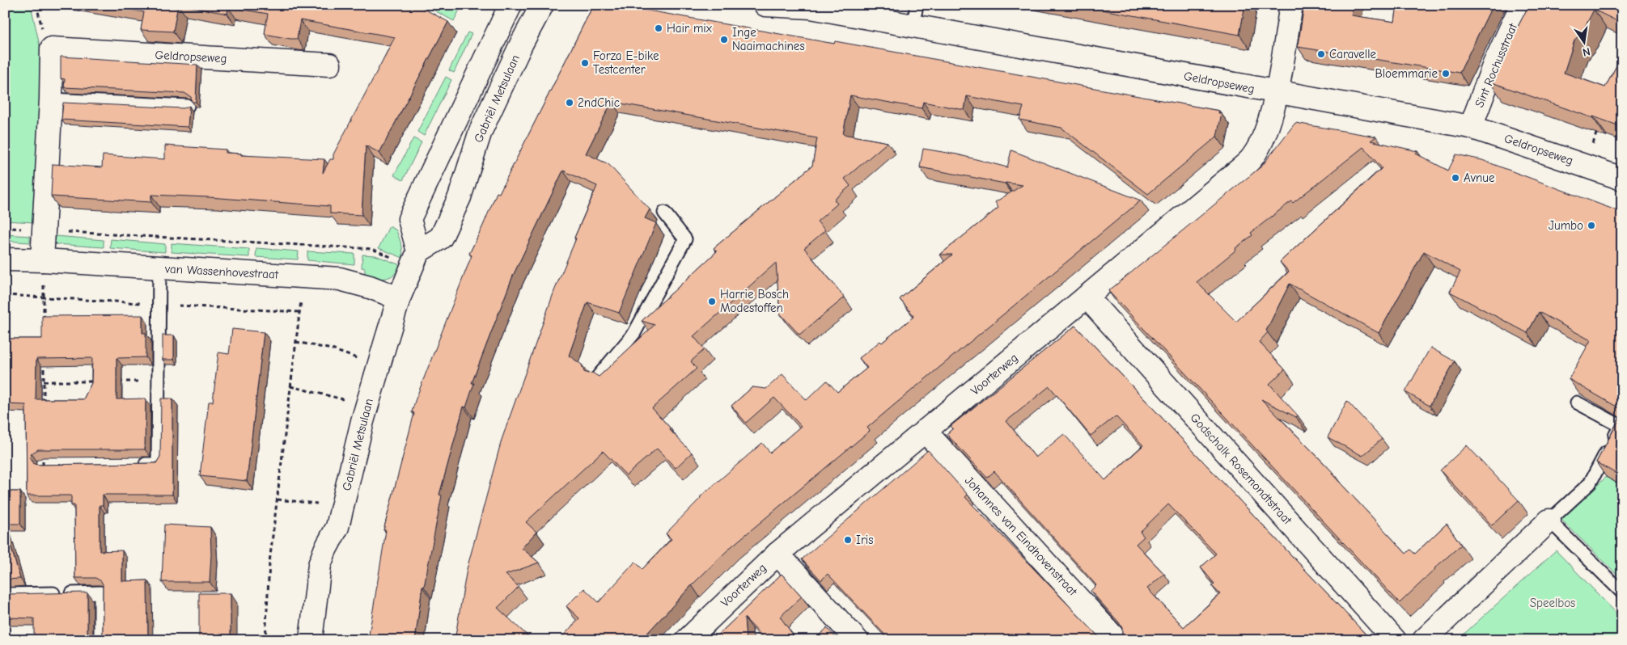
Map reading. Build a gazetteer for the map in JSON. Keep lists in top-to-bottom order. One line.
{"streets":{"street":["Geldropseweg","Sint Rochusstraat","Gabriël Metsulaan","van Wassenhovestraat","Voorterweg","Godschalk Rosemondtstraat","Johannes van Eindhovenstraat"]},"crossings":[["Geldropseweg","Sint Rochusstraat"],["Geldropseweg","Voorterweg"],["Gabriël Metsulaan","van Wassenhovestraat"],["Voorterweg","Godschalk Rosemondtstraat"],["Voorterweg","Johannes van Eindhovenstraat"]],"parks":["Speelbos"],"places":["Hair mix","Inge Naaimachines","Caravelle","Forza E-bike Testcenter","Bloemmarie","2ndChic","Avnue","Jumbo","Harrie Bosch Modestoffen","Iris"],"north":"bottom"}
